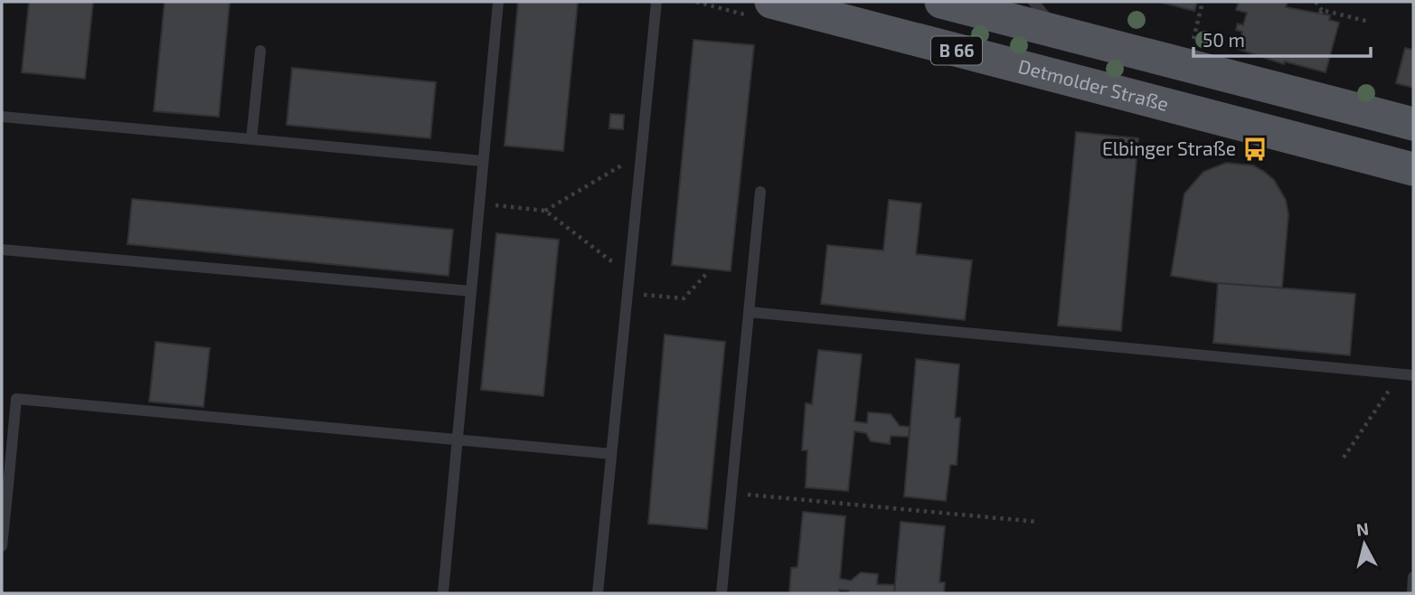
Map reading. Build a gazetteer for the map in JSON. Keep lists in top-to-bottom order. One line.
{"streets":{"main road":["B 66","Detmolder Straße"]},"places":{"bus stop":["Elbinger Straße"]},"scale_bar":"50 m","north":"top"}
